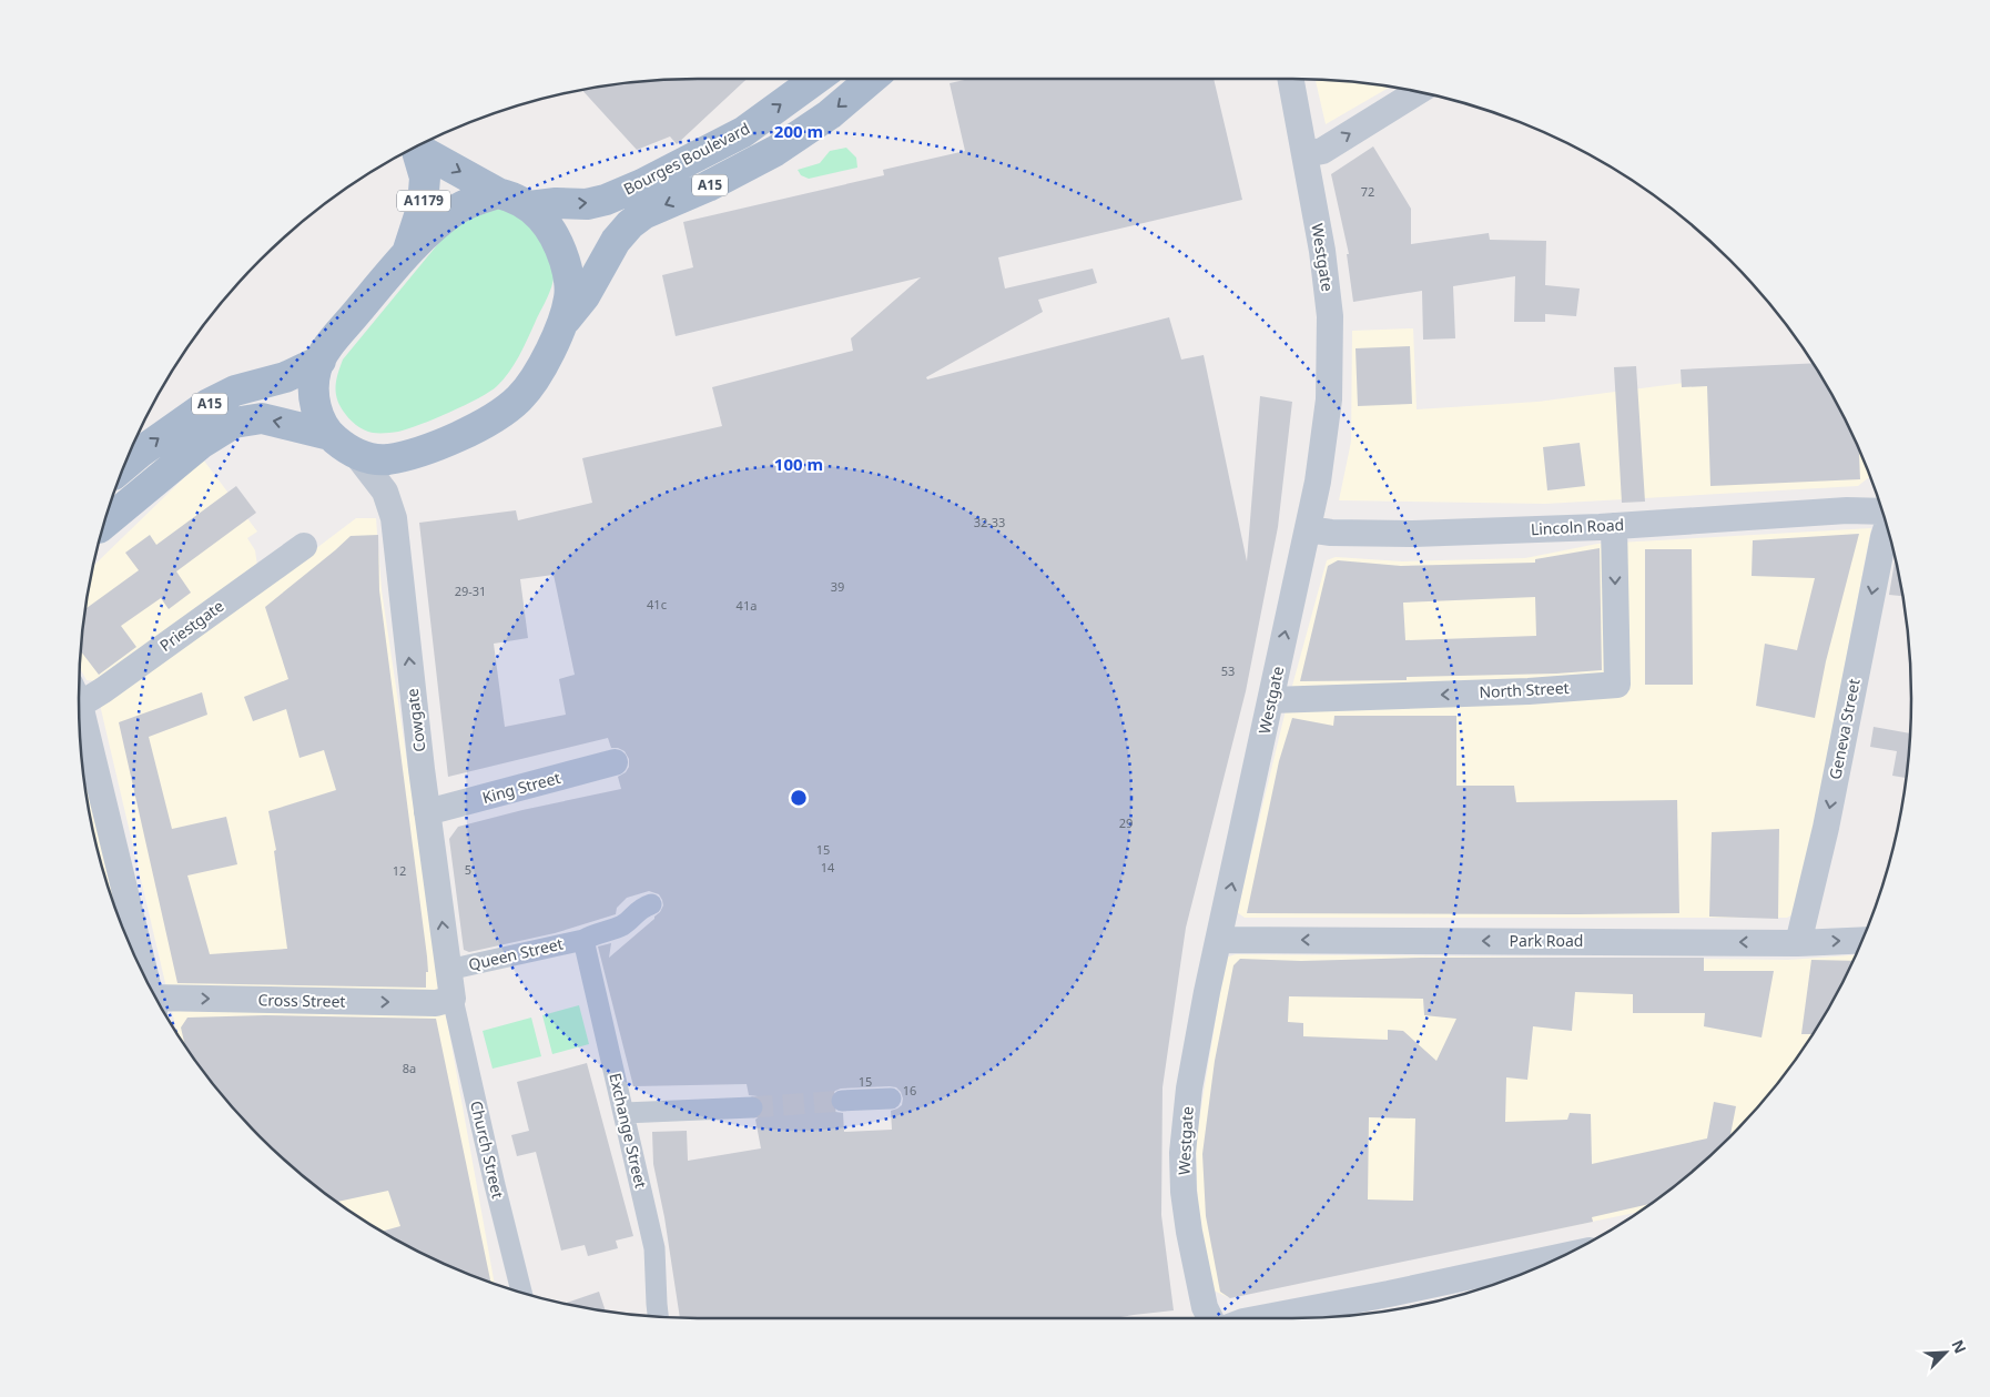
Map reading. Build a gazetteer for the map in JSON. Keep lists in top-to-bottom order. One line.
{"streets":{"main road":["Bourges Boulevard","A15","A1179"],"street":["Westgate","Lincoln Road","Priestgate","North Street","Cowgate","Geneva Street","King Street","Park Road","Queen Street","Cross Street","Exchange Street","Church Street"]},"crossings":[["Westgate","Lincoln Road"],["Westgate","North Street"],["Westgate","Park Road"],["Lincoln Road","North Street"],["Cowgate","King Street"],["Cowgate","Queen Street"],["Cowgate","Cross Street"],["Cowgate","Church Street"],["Geneva Street","Park Road"],["Queen Street","Exchange Street"],["Cross Street","Church Street"]],"one_way":["Cowgate","Geneva Street","Park Road","Cross Street"],"house_numbers":["72","32-33","39","29-31","41c","41a","53","29","15","14","5","12","8a","15","16"],"north":"top right","rings":["200 m","100 m"]}
